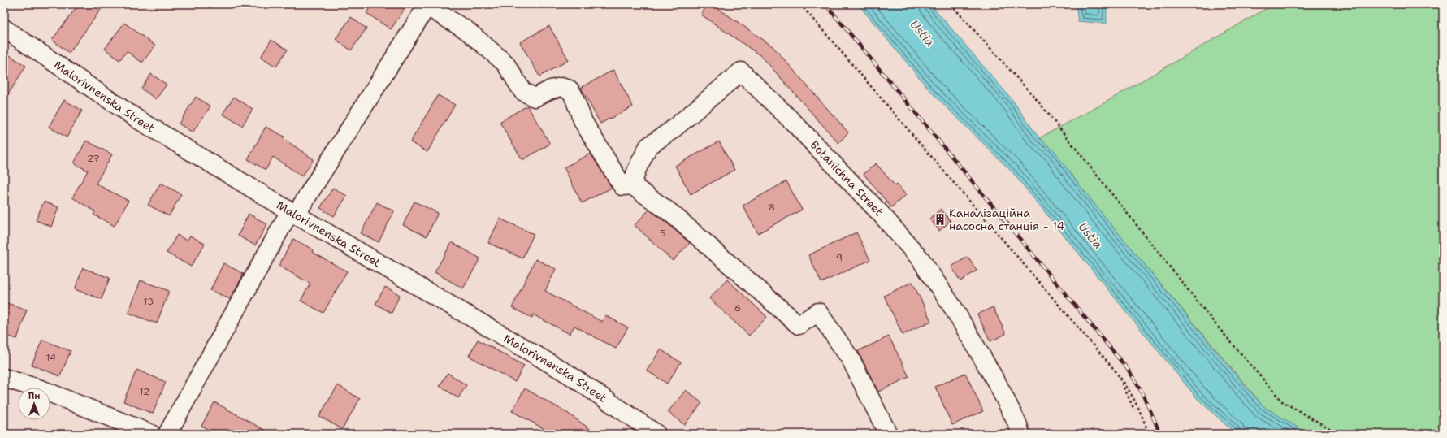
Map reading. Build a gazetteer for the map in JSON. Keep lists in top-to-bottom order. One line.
{"streets":{"street":["Malorivnenska Street","Botanichna Street"]},"water":["Ustia"],"places":{"building":["Каналізаційна насосна станція - 14"]},"house_numbers":["27","8","5","9","13","6","14","12"],"north":"top"}
